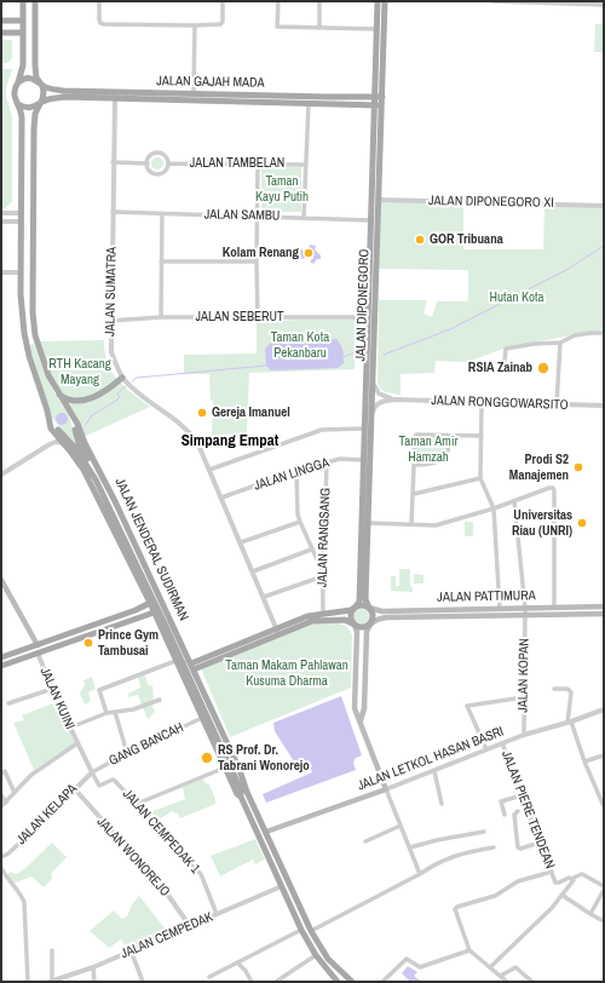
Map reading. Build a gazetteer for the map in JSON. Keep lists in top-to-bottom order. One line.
{"streets":{"main road":["JALAN GAJAH MADA","JALAN DIPONEGORO","JALAN JENDERAL SUDIRMAN","JALAN PATTIMURA","JALAN LETKOL HASAN BASRI"],"street":["JALAN TAMBELAN","JALAN DIPONEGORO XI","JALAN SAMBU","JALAN SUMATRA","JALAN SEBERUT","JALAN RONGGOWARSITO","JALAN LINGGA","JALAN RANGSANG","JALAN KOPAN","JALAN KUINI","GANG BANCAH","JALAN PIERE TENDEAN","JALAN KELAPA","JALAN CEMPEDAK 1","JALAN WONOREJO","JALAN CEMPEDAK"]},"crossings":[["JALAN GAJAH MADA","JALAN SUMATRA"],["JALAN GAJAH MADA","JALAN DIPONEGORO"],["JALAN GAJAH MADA","JALAN JENDERAL SUDIRMAN"],["JALAN TAMBELAN","JALAN SUMATRA"],["JALAN DIPONEGORO XI","JALAN DIPONEGORO"],["JALAN SAMBU","JALAN SUMATRA"],["JALAN SAMBU","JALAN DIPONEGORO"],["JALAN SUMATRA","JALAN SEBERUT"],["JALAN SUMATRA","JALAN LINGGA"],["JALAN DIPONEGORO","JALAN SEBERUT"],["JALAN DIPONEGORO","JALAN RONGGOWARSITO"],["JALAN DIPONEGORO","JALAN LINGGA"],["JALAN DIPONEGORO","JALAN PATTIMURA"],["JALAN LINGGA","JALAN RANGSANG"],["JALAN JENDERAL SUDIRMAN","GANG BANCAH"],["JALAN JENDERAL SUDIRMAN","JALAN LETKOL HASAN BASRI"],["JALAN PATTIMURA","JALAN KOPAN"],["JALAN KOPAN","JALAN LETKOL HASAN BASRI"],["JALAN KUINI","GANG BANCAH"],["JALAN KUINI","JALAN KELAPA"],["JALAN KUINI","JALAN CEMPEDAK 1"],["GANG BANCAH","JALAN KELAPA"],["GANG BANCAH","JALAN CEMPEDAK 1"],["JALAN LETKOL HASAN BASRI","JALAN PIERE TENDEAN"],["JALAN KELAPA","JALAN CEMPEDAK 1"],["JALAN KELAPA","JALAN WONOREJO"],["JALAN CEMPEDAK 1","JALAN CEMPEDAK"],["JALAN WONOREJO","JALAN CEMPEDAK"]],"districts":["Simpang Empat"],"parks":["Taman Kayu Putih","Hutan Kota","Taman Kota Pekanbaru","RTH Kacang Mayang","Taman Amir Hamzah","Taman Makam Pahlawan Kusuma Dharma"],"places":["GOR Tribuana","Kolam Renang","RSIA Zainab","Gereja Imanuel","Prodi S2 Manajemen","Universitas Riau (UNRI)","Prince Gym Tambusai","RS Prof. Dr. Tabrani Wonorejo"]}
